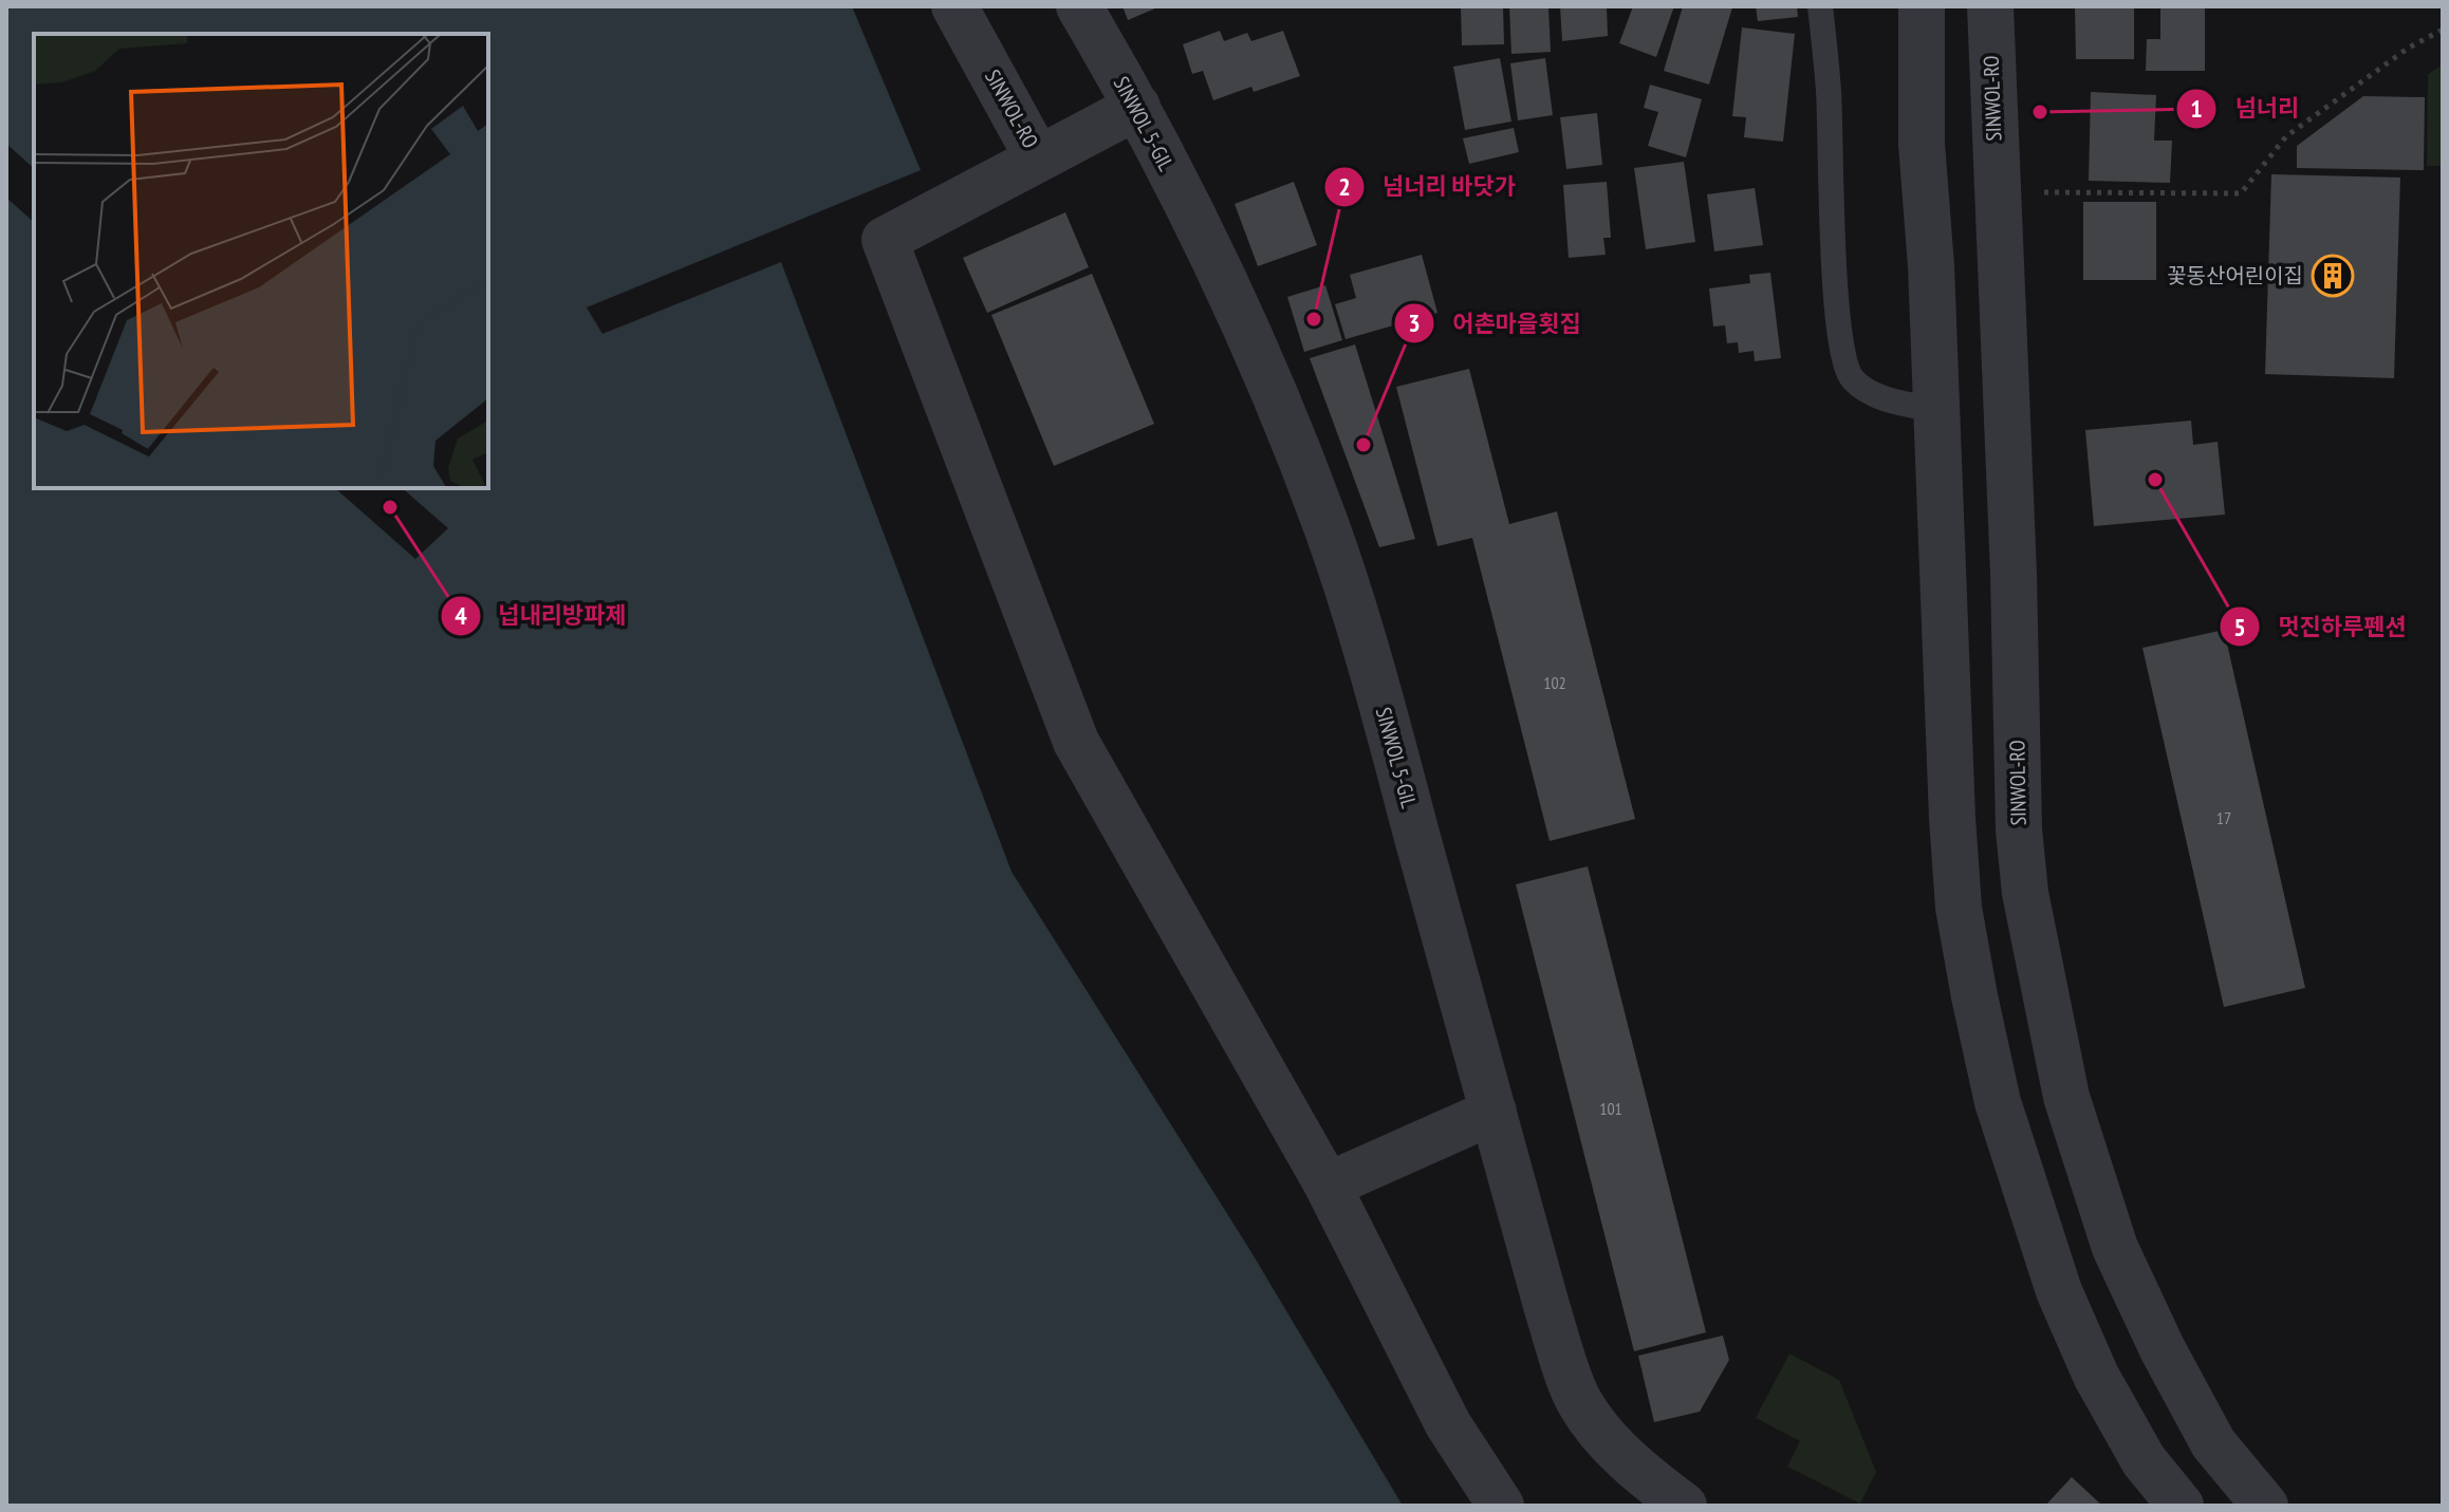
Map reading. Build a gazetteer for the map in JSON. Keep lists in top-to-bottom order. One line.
{"streets":{"street":["SINWOL-RO","SINWOL 5-GIL"]},"crossings":[["SINWOL-RO","SINWOL 5-GIL"]],"places":{"other":["넘너리","넘너리 바닷가","어촌마을횟집","멋진하루펜션","넙내리방파제"],"building":["꽃동산어린이집"]},"house_numbers":["102","17","101"]}
